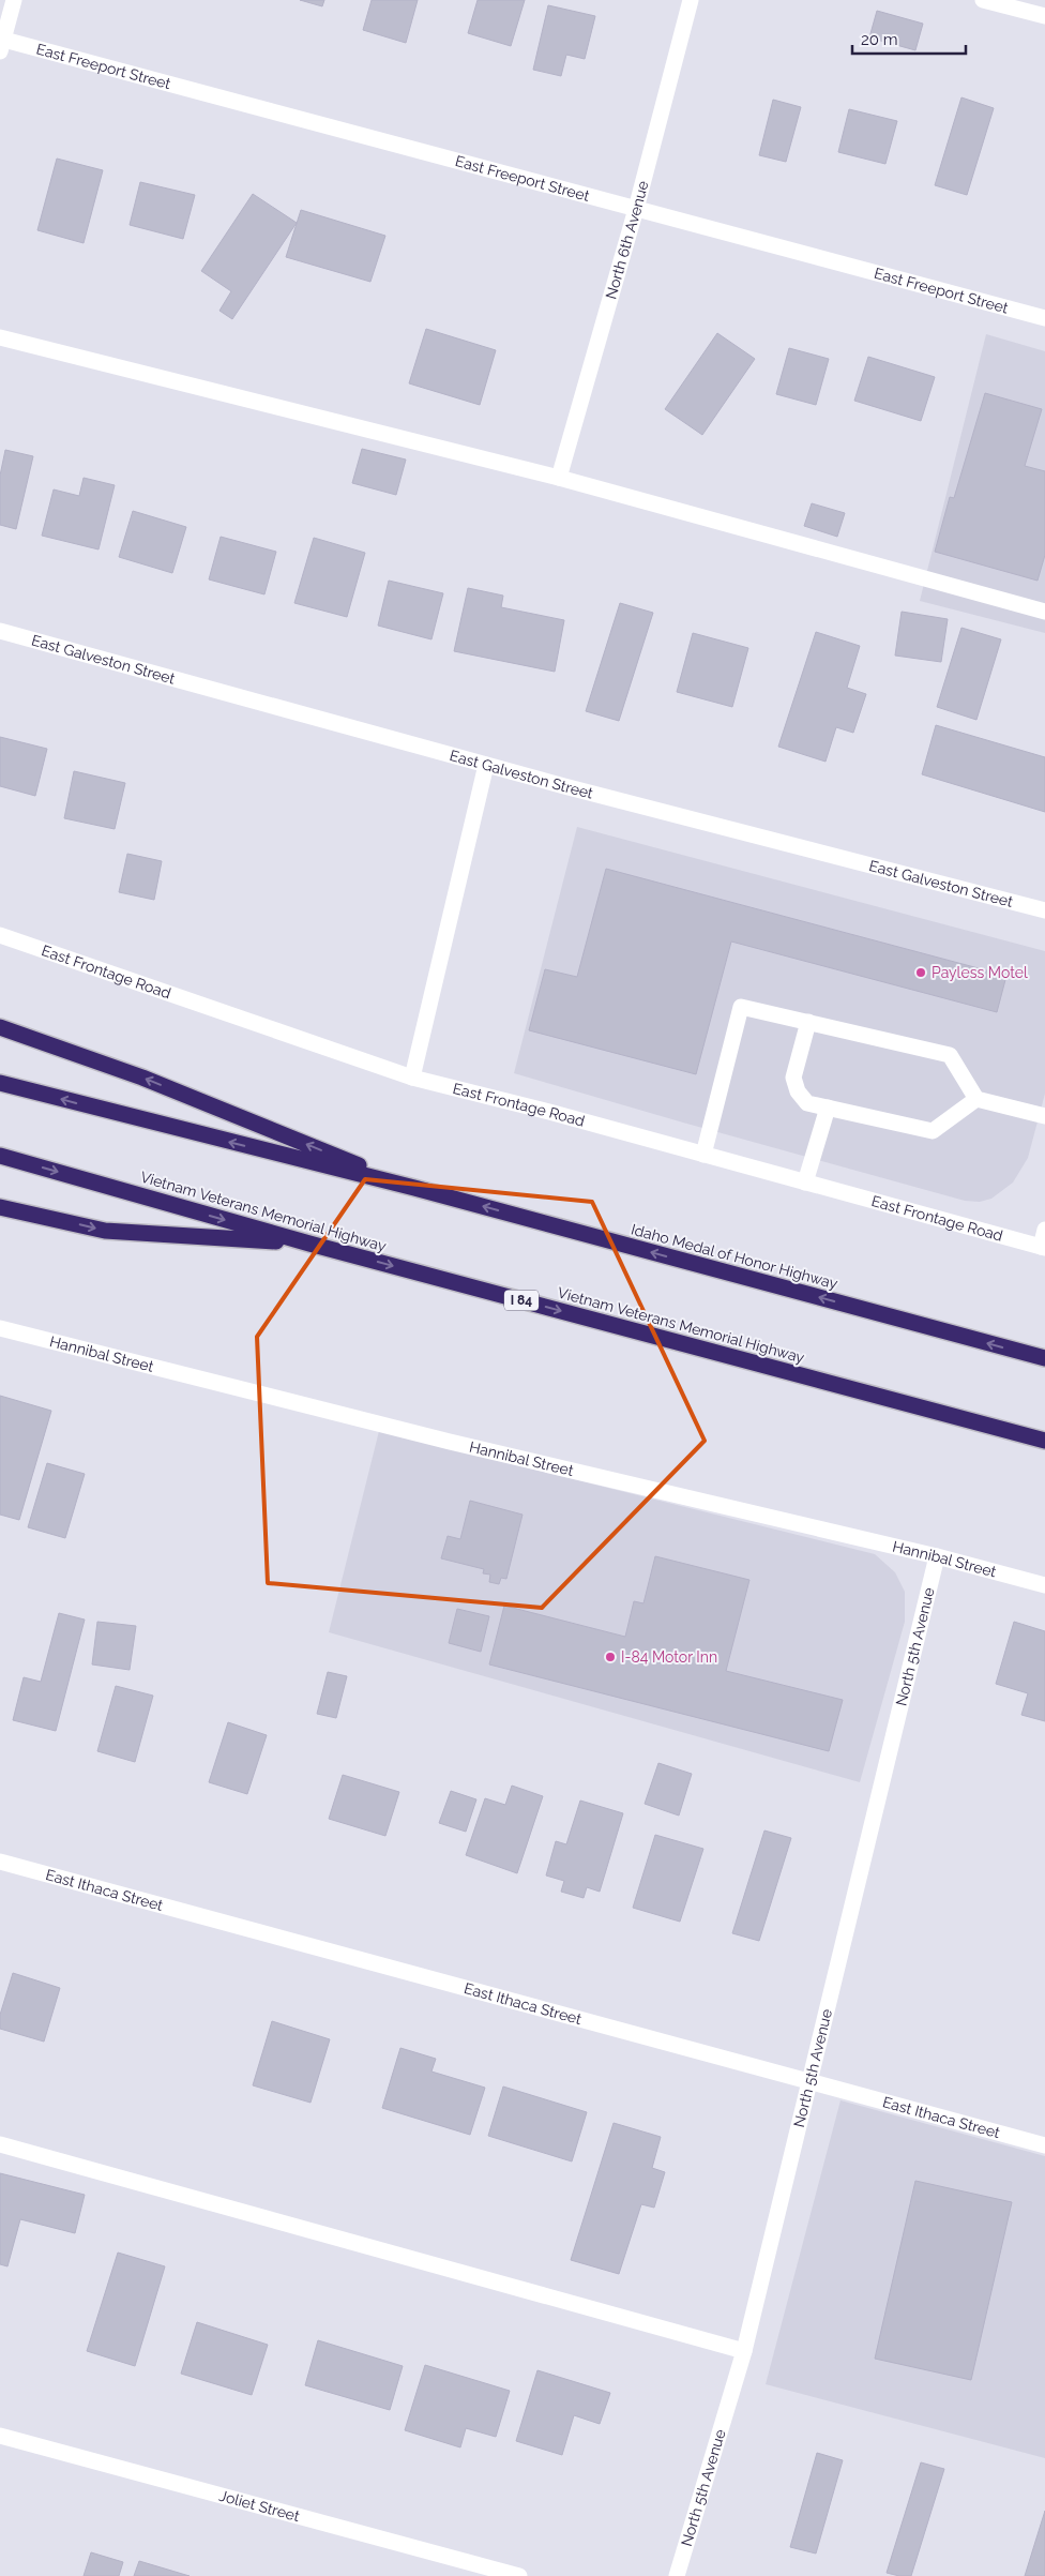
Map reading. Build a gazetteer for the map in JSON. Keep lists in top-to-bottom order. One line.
{"streets":{"highway":["Vietnam Veterans Memorial Highway","Idaho Medal of Honor Highway","I 84"],"street":["East Freeport Street","North 6th Avenue","East Galveston Street","East Frontage Road","Hannibal Street","North 5th Avenue","East Ithaca Street","Joliet Street"]},"crossings":[["East Freeport Street","North 6th Avenue"],["Hannibal Street","North 5th Avenue"],["North 5th Avenue","East Ithaca Street"]],"one_way":["Idaho Medal of Honor Highway"],"places":["Payless Motel","I-84 Motor Inn"],"scale_bar":"20 m"}
